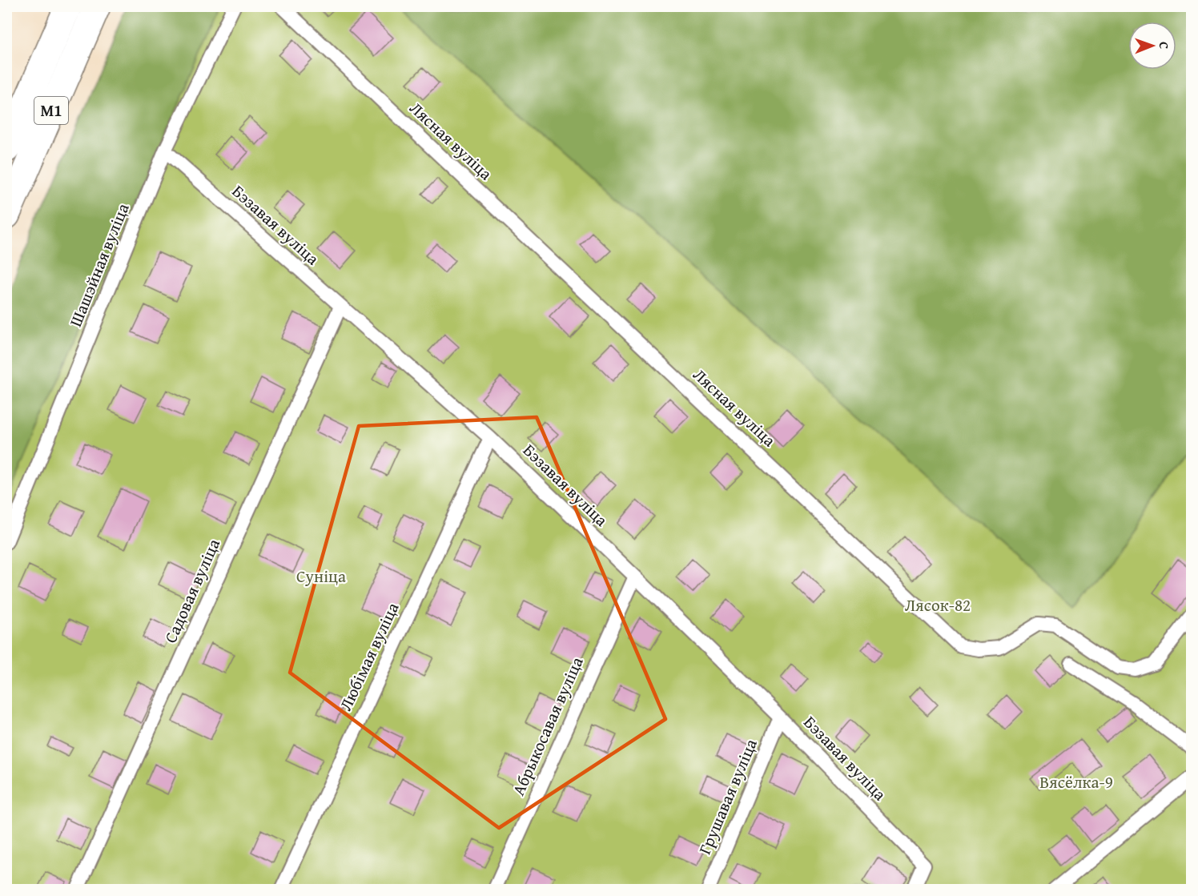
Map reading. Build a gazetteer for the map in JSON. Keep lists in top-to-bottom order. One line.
{"streets":{"highway":["М1"],"lane":["Лясная вуліца","Бэзавая вуліца","Шашэйная вуліца","Садовая вуліца","Любімая вуліца","Абрыкосавая вуліца","Грушавая вуліца"]},"crossings":[["Бэзавая вуліца","Шашэйная вуліца"],["Бэзавая вуліца","Садовая вуліца"],["Бэзавая вуліца","Любімая вуліца"],["Бэзавая вуліца","Абрыкосавая вуліца"],["Бэзавая вуліца","Грушавая вуліца"]],"parks":["Суніца","Лясок-82","Вясёлка-9"],"north":"right"}
